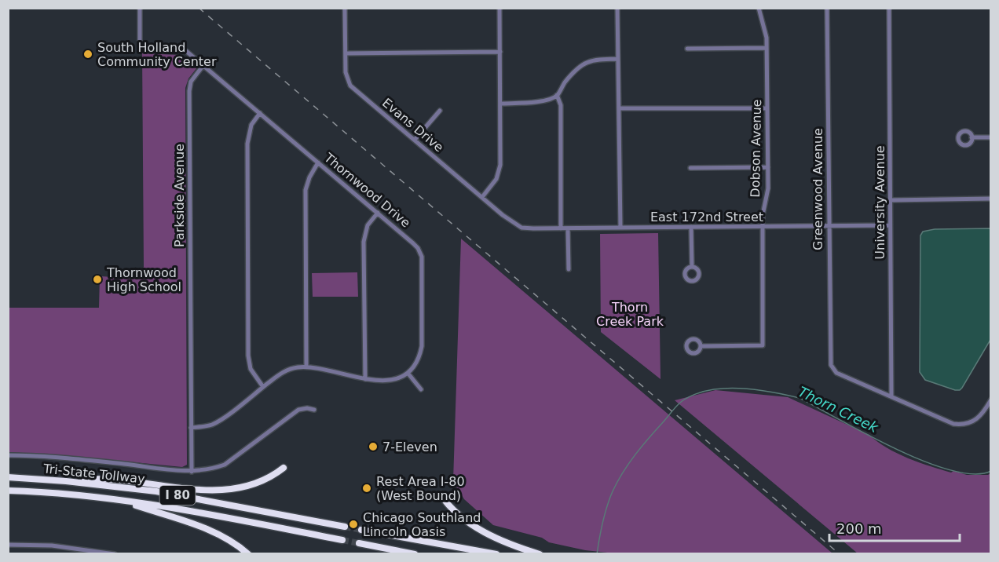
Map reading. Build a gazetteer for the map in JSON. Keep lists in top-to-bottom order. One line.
{"streets":{"highway":["Tri-State Tollway","I 80"],"street":["Evans Drive","Dobson Avenue","Greenwood Avenue","Thornwood Drive","Parkside Avenue","University Avenue","East 172nd Street"]},"crossings":[["Evans Drive","East 172nd Street"],["Dobson Avenue","East 172nd Street"],["Greenwood Avenue","University Avenue"],["Greenwood Avenue","East 172nd Street"],["Thornwood Drive","Parkside Avenue"],["University Avenue","East 172nd Street"]],"water":["Thorn Creek"],"parks":["Thorn Creek Park"],"places":["South Holland Community Center","Thornwood High School","7-Eleven","Rest Area I-80 (West Bound)","Chicago Southland Lincoln Oasis"],"scale_bar":"200 m"}
